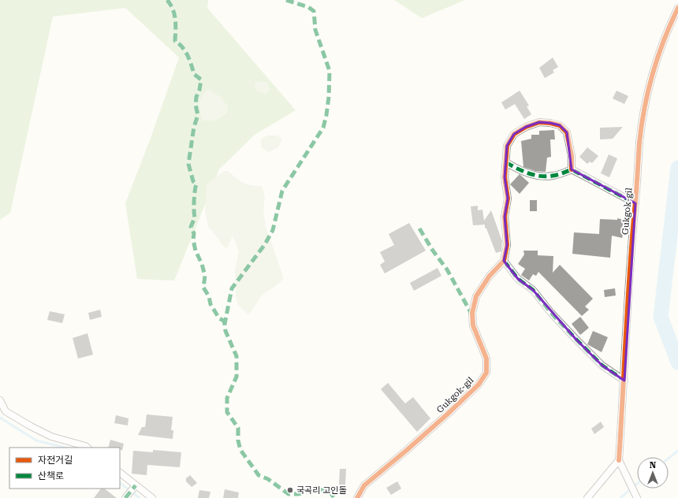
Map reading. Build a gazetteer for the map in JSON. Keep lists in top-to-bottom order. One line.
{"streets":{"street":["Gukgok-gil"]},"places":["국곡리 고인돌"],"legend":["자전거길","산책로"],"north":"top"}
